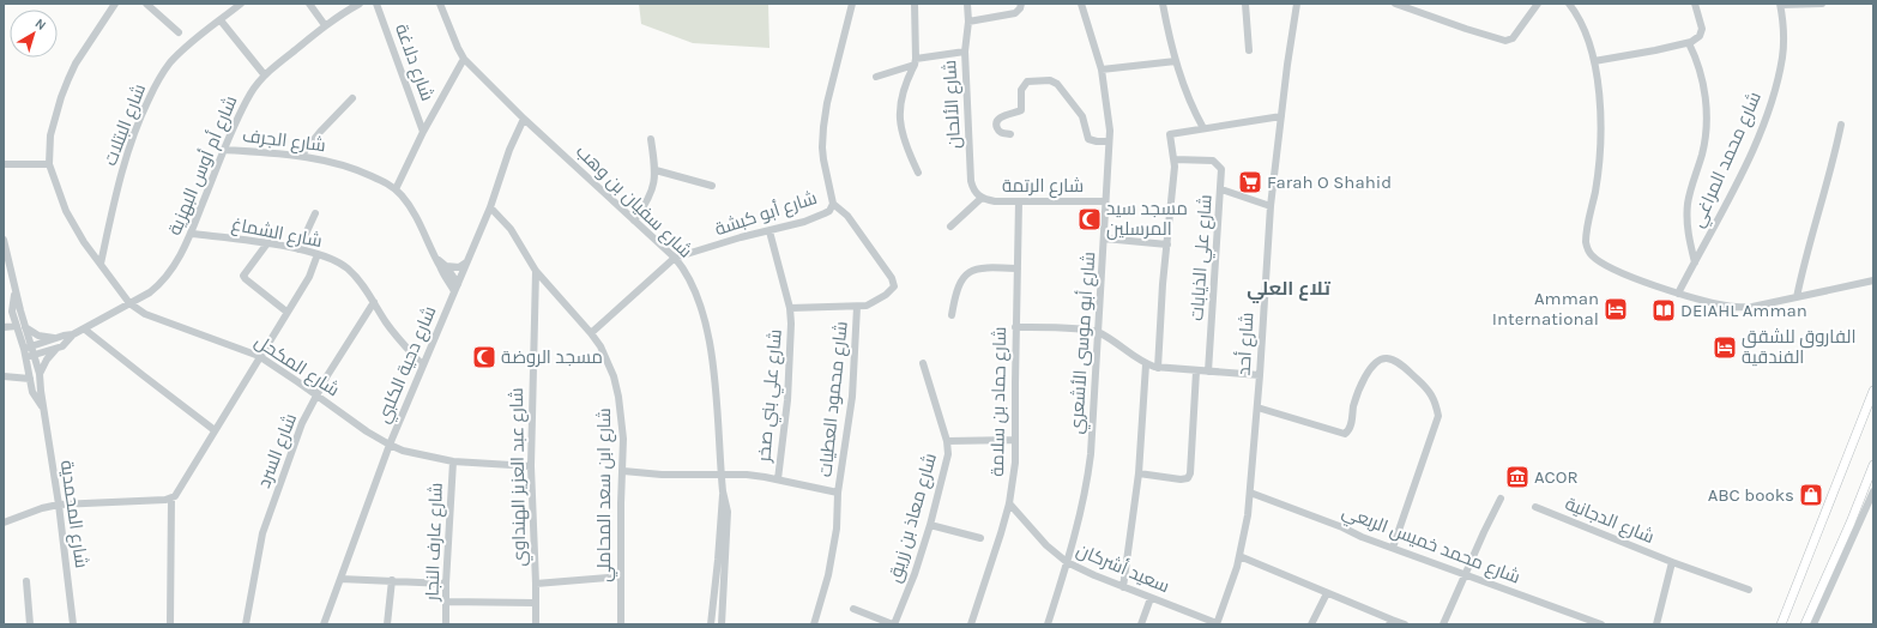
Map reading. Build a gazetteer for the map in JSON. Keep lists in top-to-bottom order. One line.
{"streets":{"street":["شارع دلاغة","شارع الألحان","شارع البتلات","شارع الجرف","شارع محمد المراغي","شارع أم أوس البهزية","شارع الرتمة","شارع سفيان بن وهب","شارع أبو كبشة","شارع الشماغ","شارع علي الذيابات","شارع أبو موسى الأشعري","شارع أحد","شارع دحية الكلبي","شارع المكحل","شارع علي بني صخر","شارع محمود العطيات","شارع حماد بن سلامة","شارع السرد","شارع عبد العزيز الهنداوي","شارع ابن سعد المحاملي","شارع المحمدية","شارع معاذ بن زريق","شارع الدجانية","شارع عارف النجار","شارع محمد خميس الربعي","سعيد أشركان"]},"crossings":[["شارع دلاغة","شارع الجرف"],["شارع دلاغة","شارع سفيان بن وهب"],["شارع الألحان","شارع الرتمة"],["شارع الجرف","شارع أم أوس البهزية"],["شارع الجرف","شارع دحية الكلبي"],["شارع أم أوس البهزية","شارع الشماغ"],["شارع أم أوس البهزية","شارع المكحل"],["شارع أم أوس البهزية","شارع المحمدية"],["شارع الرتمة","شارع أبو موسى الأشعري"],["شارع الرتمة","شارع حماد بن سلامة"],["شارع سفيان بن وهب","شارع أبو كبشة"],["شارع سفيان بن وهب","شارع دحية الكلبي"],["شارع أبو كبشة","شارع علي بني صخر"],["شارع أبو كبشة","شارع محمود العطيات"],["شارع الشماغ","شارع دحية الكلبي"],["شارع الشماغ","شارع السرد"],["شارع أبو موسى الأشعري","سعيد أشركان"],["شارع أحد","شارع محمد خميس الربعي"],["شارع أحد","سعيد أشركان"],["شارع دحية الكلبي","شارع المكحل"],["شارع دحية الكلبي","شارع ابن سعد المحاملي"],["شارع المكحل","شارع السرد"],["شارع المكحل","شارع عبد العزيز الهنداوي"],["شارع المكحل","شارع عارف النجار"],["شارع علي بني صخر","شارع محمود العطيات"],["شارع حماد بن سلامة","سعيد أشركان"],["شارع عبد العزيز الهنداوي","شارع ابن سعد المحاملي"]],"districts":["تلاع العلي"],"places":{"supermarket":["Farah O Shahid"],"mosque":["مسجد سيد المرسلين","مسجد الروضة"],"hotel":["Amman International","الفاروق للشقق الفندقية"],"library":["DEIAHL Amman"],"museum":["ACOR"],"shop":["ABC books"]},"north":"top right"}
